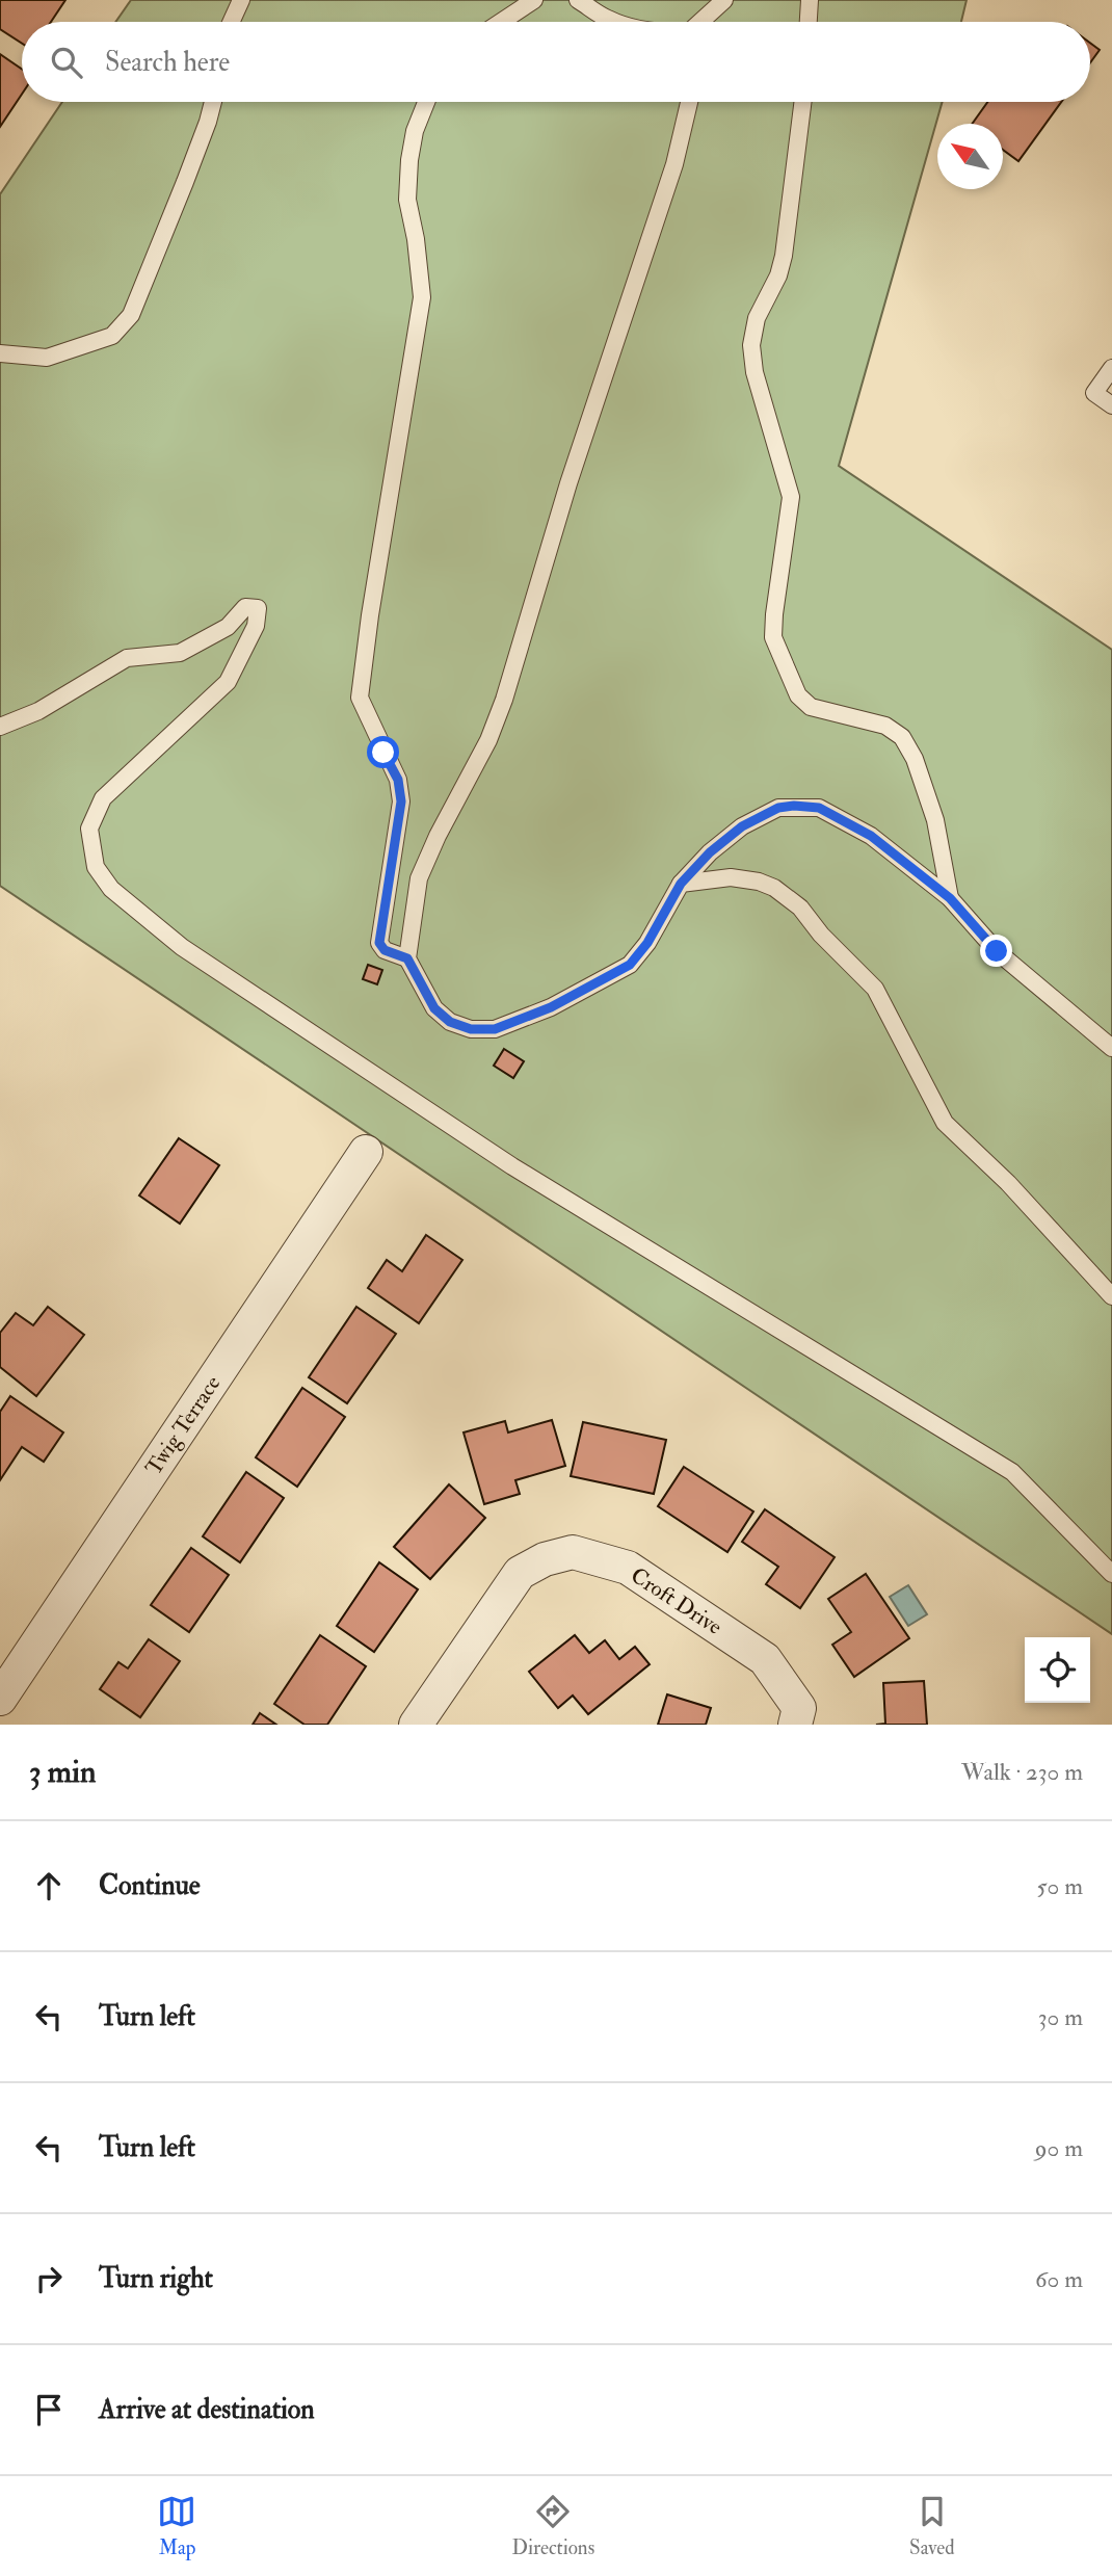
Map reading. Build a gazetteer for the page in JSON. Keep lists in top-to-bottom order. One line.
{"streets":{"street":["Twig Terrace","Croft Drive"]},"north":"top left","page":{"search":"Search here","heading":["3 min","Walk · 230 m"],"list":[["Continue","50 m"],["Turn left","30 m"],["Turn left","90 m"],["Turn right","60 m"],"Arrive at destination"],"nav":["Map","Directions","Saved"]}}
